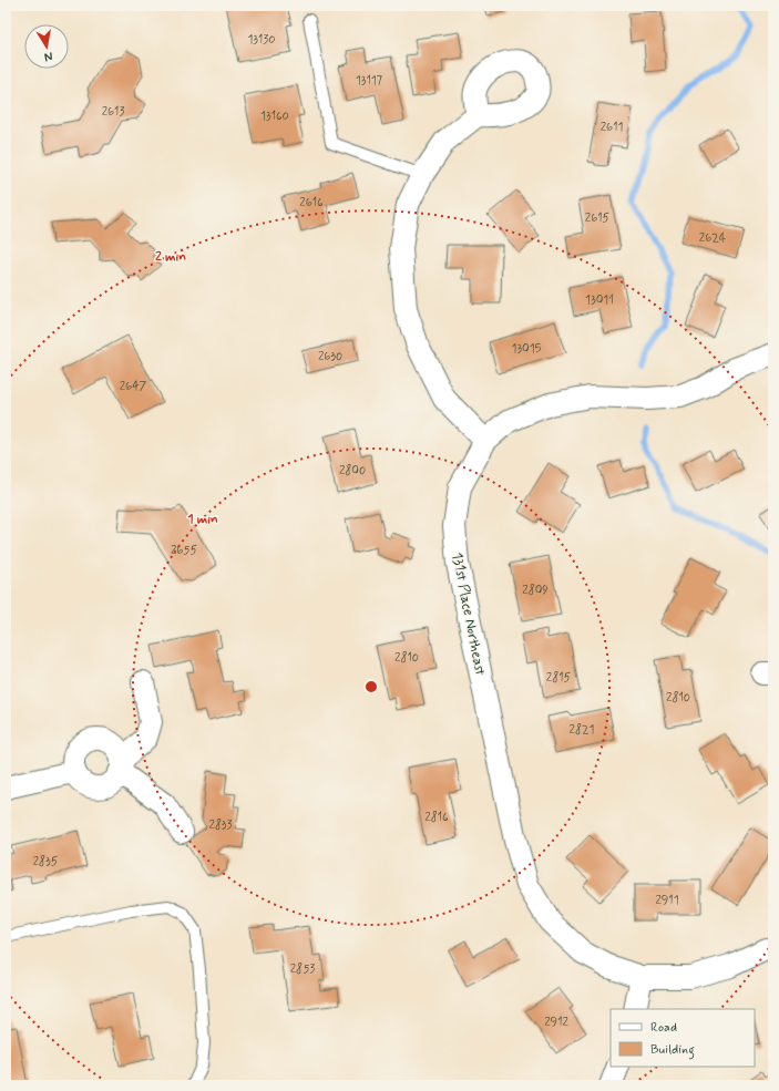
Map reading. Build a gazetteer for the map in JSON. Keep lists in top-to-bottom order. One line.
{"streets":{"street":["131st Place Northeast"]},"house_numbers":["13130","13117","2613","13160","2611","2616","2615","2624","13011","13015","2630","2647","2800","2655","2809","2810","2815","2810","2821","2816","2833","2835","2911","2853","2912"],"legend":["Road","Building"],"north":"bottom","rings":["2 min","1 min"]}
